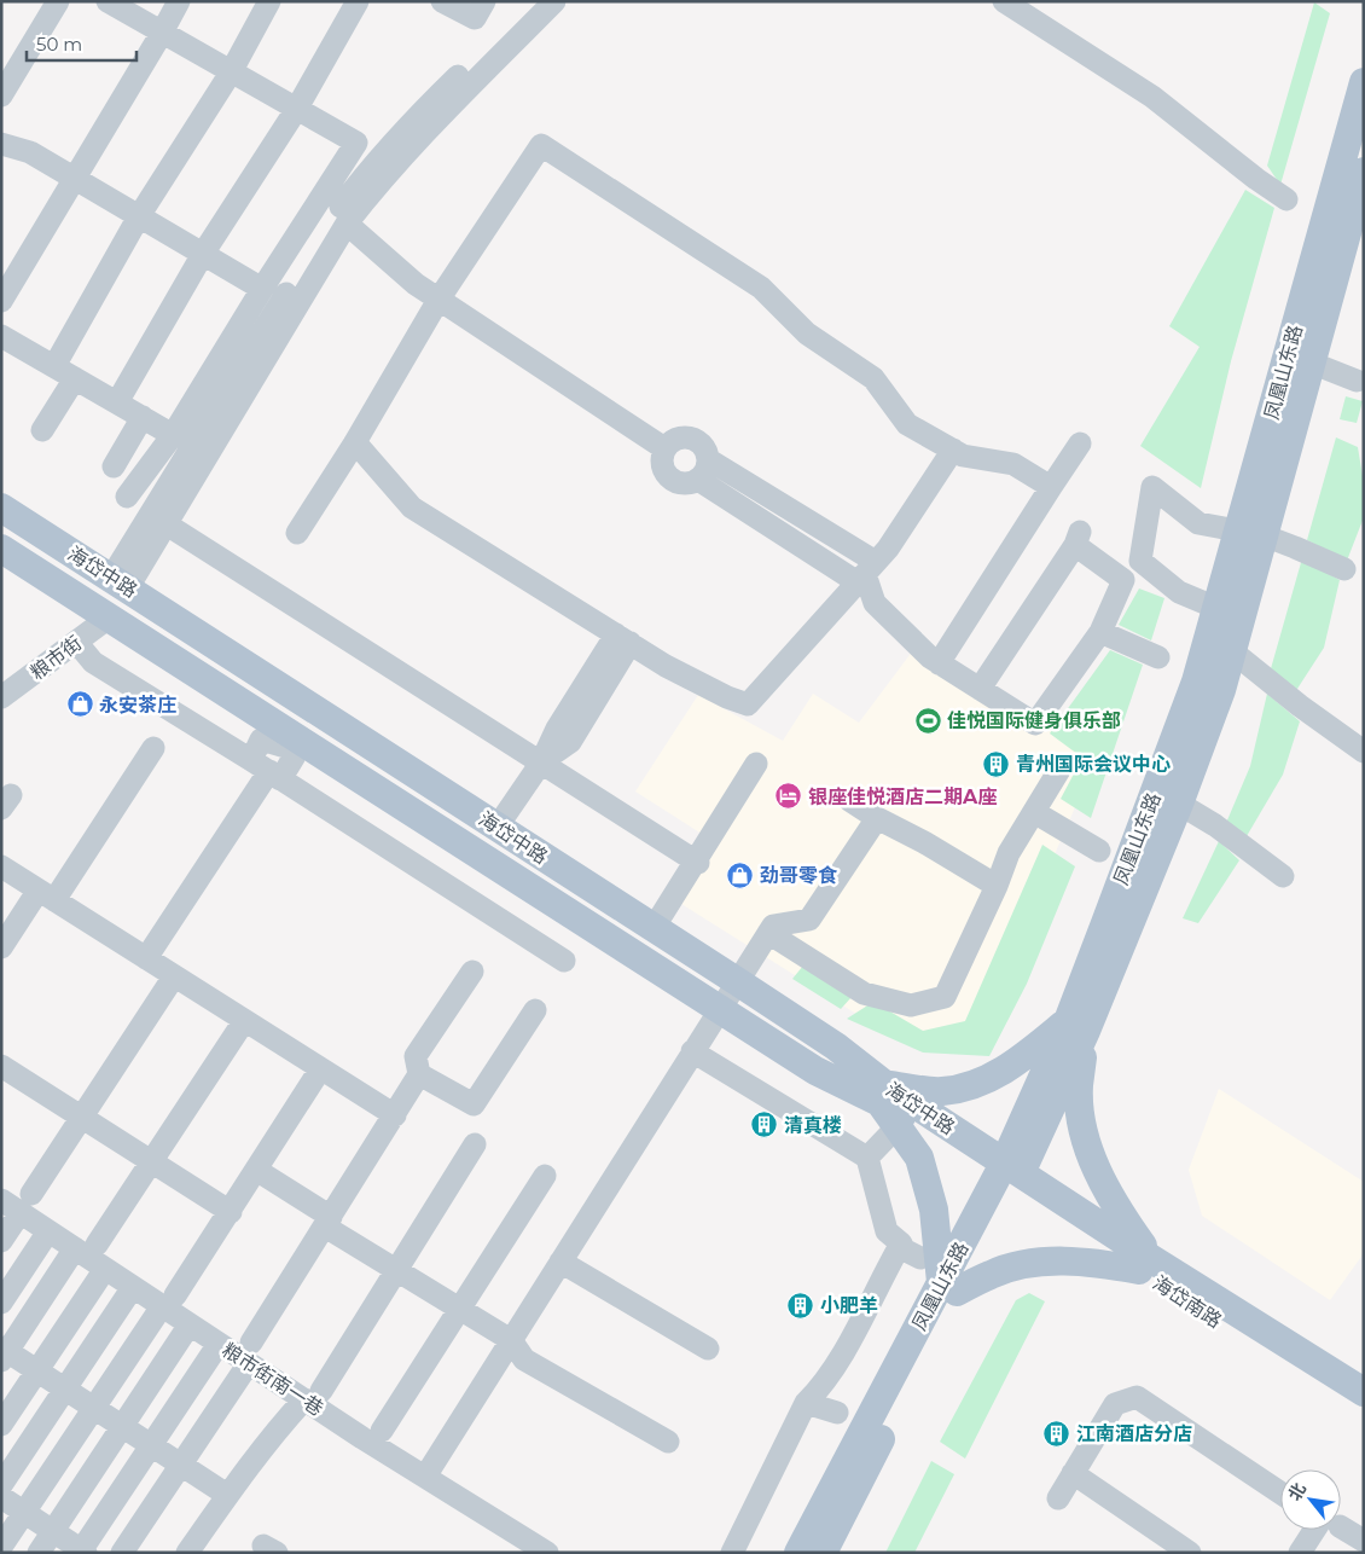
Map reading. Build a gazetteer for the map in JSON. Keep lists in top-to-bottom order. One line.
{"streets":{"main road":["凤凰山东路","海岱中路","海岱南路"],"street":["粮市街","粮市街南一巷"]},"crossings":[["凤凰山东路","海岱中路"],["凤凰山东路","海岱南路"],["海岱中路","粮市街"],["海岱中路","海岱南路"]],"places":{"shop":["永安茶庄","劲哥零食"],"sports":["佳悦国际健身俱乐部"],"building":["青州国际会议中心","清真楼","小肥羊","江南酒店分店"],"hotel":["银座佳悦酒店二期A座"]},"scale_bar":"50 m","north":"top left"}
